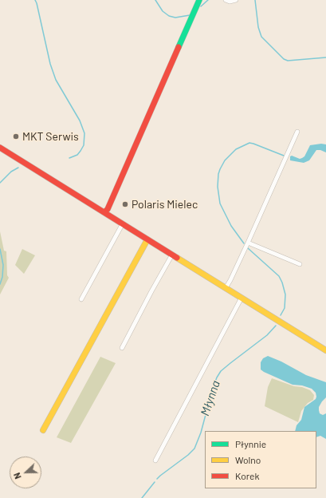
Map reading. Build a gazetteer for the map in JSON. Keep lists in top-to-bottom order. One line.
{"water":["Młynna"],"places":["MKT Serwis","Polaris Mielec"],"legend":["Płynnie","Wolno","Korek"],"north":"left"}
